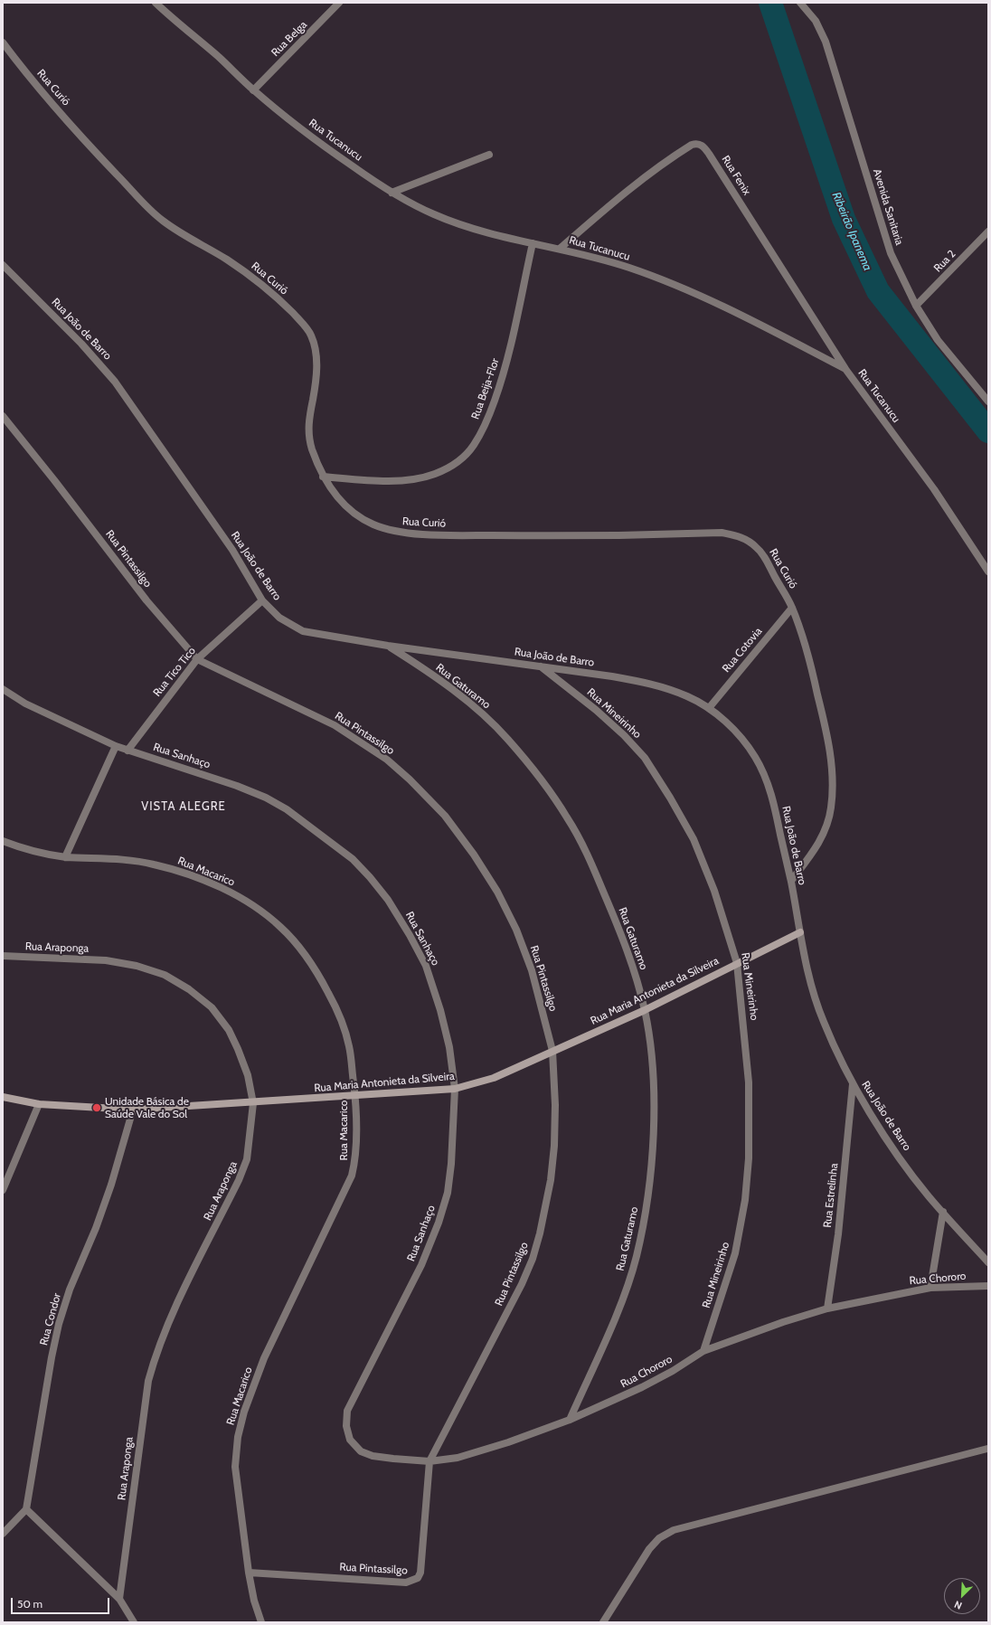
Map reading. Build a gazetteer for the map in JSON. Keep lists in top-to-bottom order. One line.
{"streets":{"street":["Rua Belga","Rua Curió","Rua Tucanucu","Rua Fenix","Avenida Sanitaria","Rua 2","Rua João de Barro","Rua Beija-Flor","Rua Pintassilgo","Rua Cotovia","Rua Tico Tico","Rua Gaturamo","Rua Mineirinho","Rua Sanhaço","Rua Macarico","Rua Araponga","Rua Maria Antonieta da Silveira","Rua Estrelinha","Rua Chororo","Rua Condor"]},"crossings":[["Rua Belga","Rua Tucanucu"],["Rua Curió","Rua João de Barro"],["Rua Curió","Rua Beija-Flor"],["Rua Curió","Rua Cotovia"],["Rua Tucanucu","Rua Fenix"],["Rua Tucanucu","Rua Beija-Flor"],["Avenida Sanitaria","Rua 2"],["Rua João de Barro","Rua Cotovia"],["Rua João de Barro","Rua Tico Tico"],["Rua João de Barro","Rua Gaturamo"],["Rua João de Barro","Rua Mineirinho"],["Rua João de Barro","Rua Maria Antonieta da Silveira"],["Rua João de Barro","Rua Estrelinha"],["Rua Pintassilgo","Rua Tico Tico"],["Rua Pintassilgo","Rua Macarico"],["Rua Pintassilgo","Rua Maria Antonieta da Silveira"],["Rua Pintassilgo","Rua Chororo"],["Rua Tico Tico","Rua Sanhaço"],["Rua Gaturamo","Rua Maria Antonieta da Silveira"],["Rua Gaturamo","Rua Chororo"],["Rua Mineirinho","Rua Maria Antonieta da Silveira"],["Rua Mineirinho","Rua Chororo"],["Rua Sanhaço","Rua Maria Antonieta da Silveira"],["Rua Sanhaço","Rua Chororo"],["Rua Macarico","Rua Maria Antonieta da Silveira"],["Rua Araponga","Rua Maria Antonieta da Silveira"],["Rua Maria Antonieta da Silveira","Rua Condor"],["Rua Estrelinha","Rua Chororo"]],"districts":["VISTA ALEGRE"],"water":["Ribeirão Ipanema"],"places":["Unidade Básica de Saúde Vale do Sol"],"scale_bar":"50 m","north":"bottom left"}
